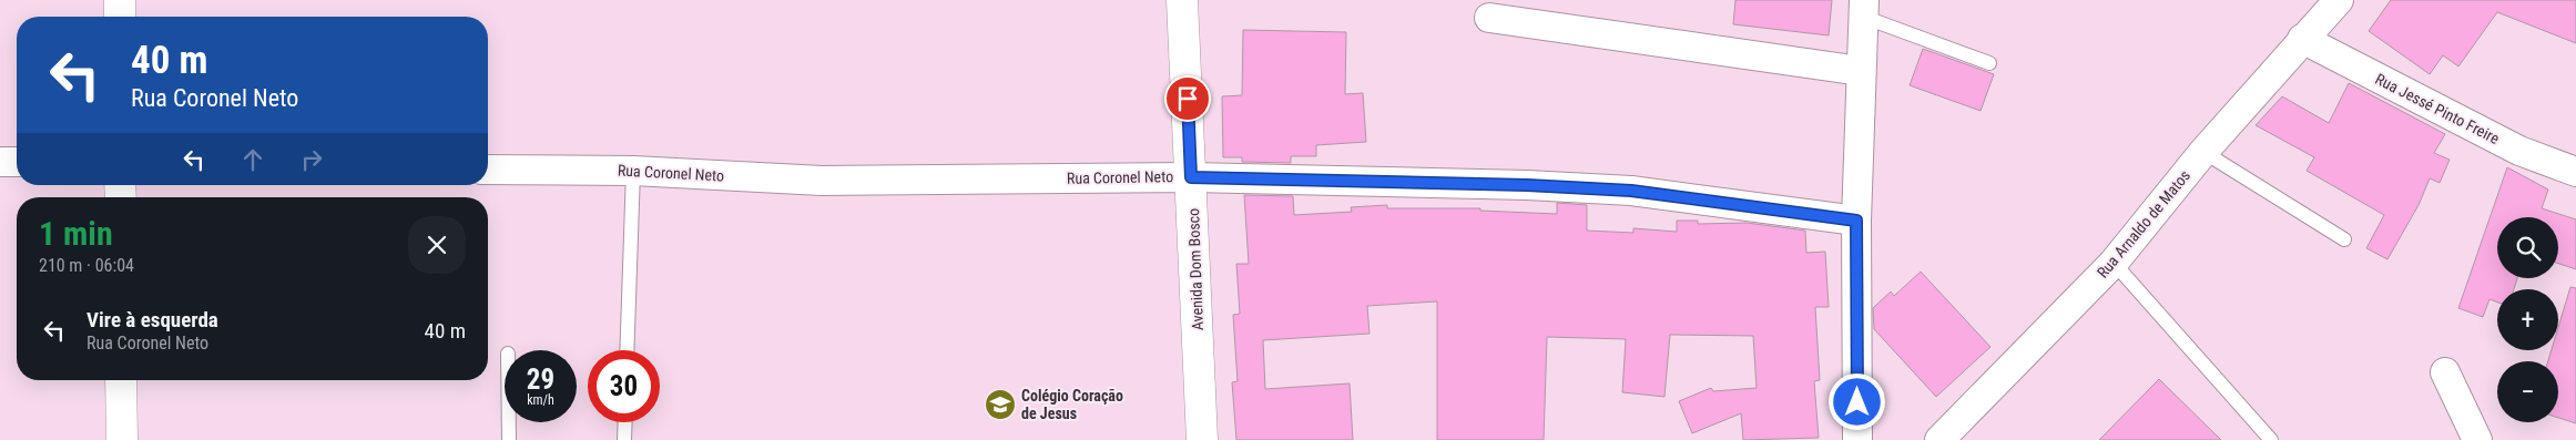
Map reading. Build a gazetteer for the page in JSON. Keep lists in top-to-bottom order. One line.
{"streets":{"main road":["Avenida Dom Bosco"],"street":["Rua Jessé Pinto Freire","Rua Coronel Neto","Rua Arnaldo de Matos"]},"crossings":[["Rua Jessé Pinto Freire","Rua Arnaldo de Matos"],["Rua Coronel Neto","Avenida Dom Bosco"]],"places":{"school or university":["Colégio Coração de Jesus"]},"page":{"turn":["40 m","Rua Coronel Neto"],"heading":["1 min","210 m · 06:04"],"map_buttons":["+","−"],"list":[{"name":"Vire à esquerda","note":"Rua Coronel Neto","value":"40 m"}],"speed":"29 km/h","limit":"30"}}
